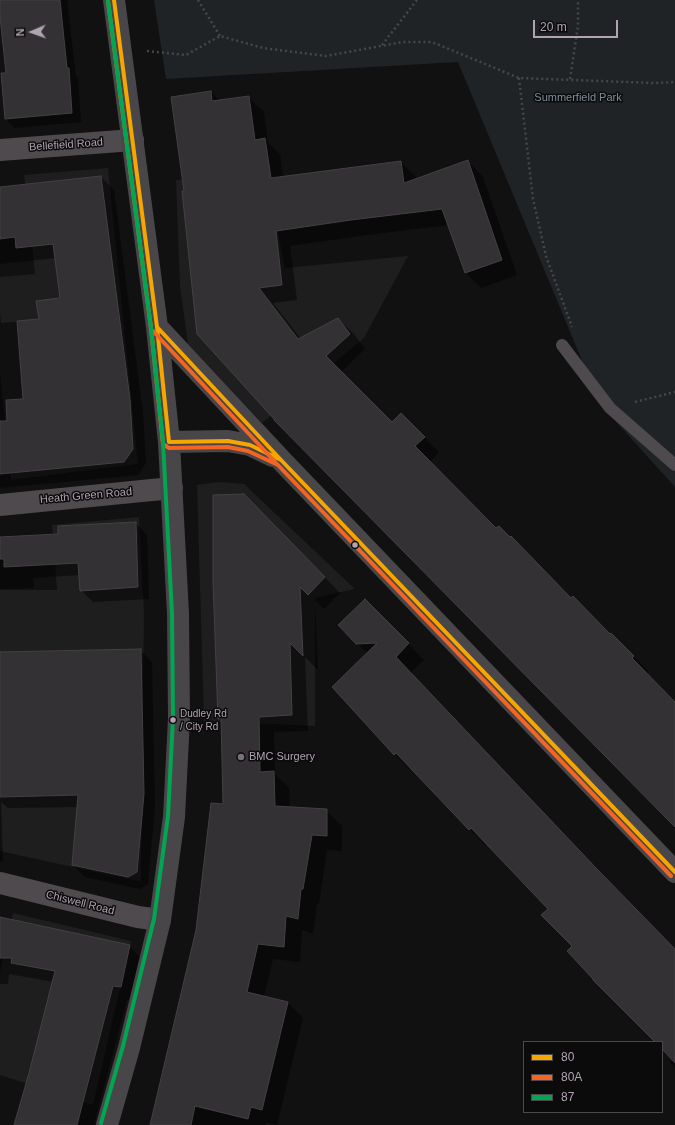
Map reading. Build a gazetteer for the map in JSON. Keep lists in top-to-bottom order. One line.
{"streets":{"street":["Bellefield Road","Heath Green Road","Chiswell Road"]},"parks":["Summerfield Park"],"places":["Dudley Rd / City Rd","BMC Surgery"],"lines":["transit line 80","transit line 80A","transit line 87"],"legend":["80","80A","87"],"scale_bar":"20 m","north":"left"}
